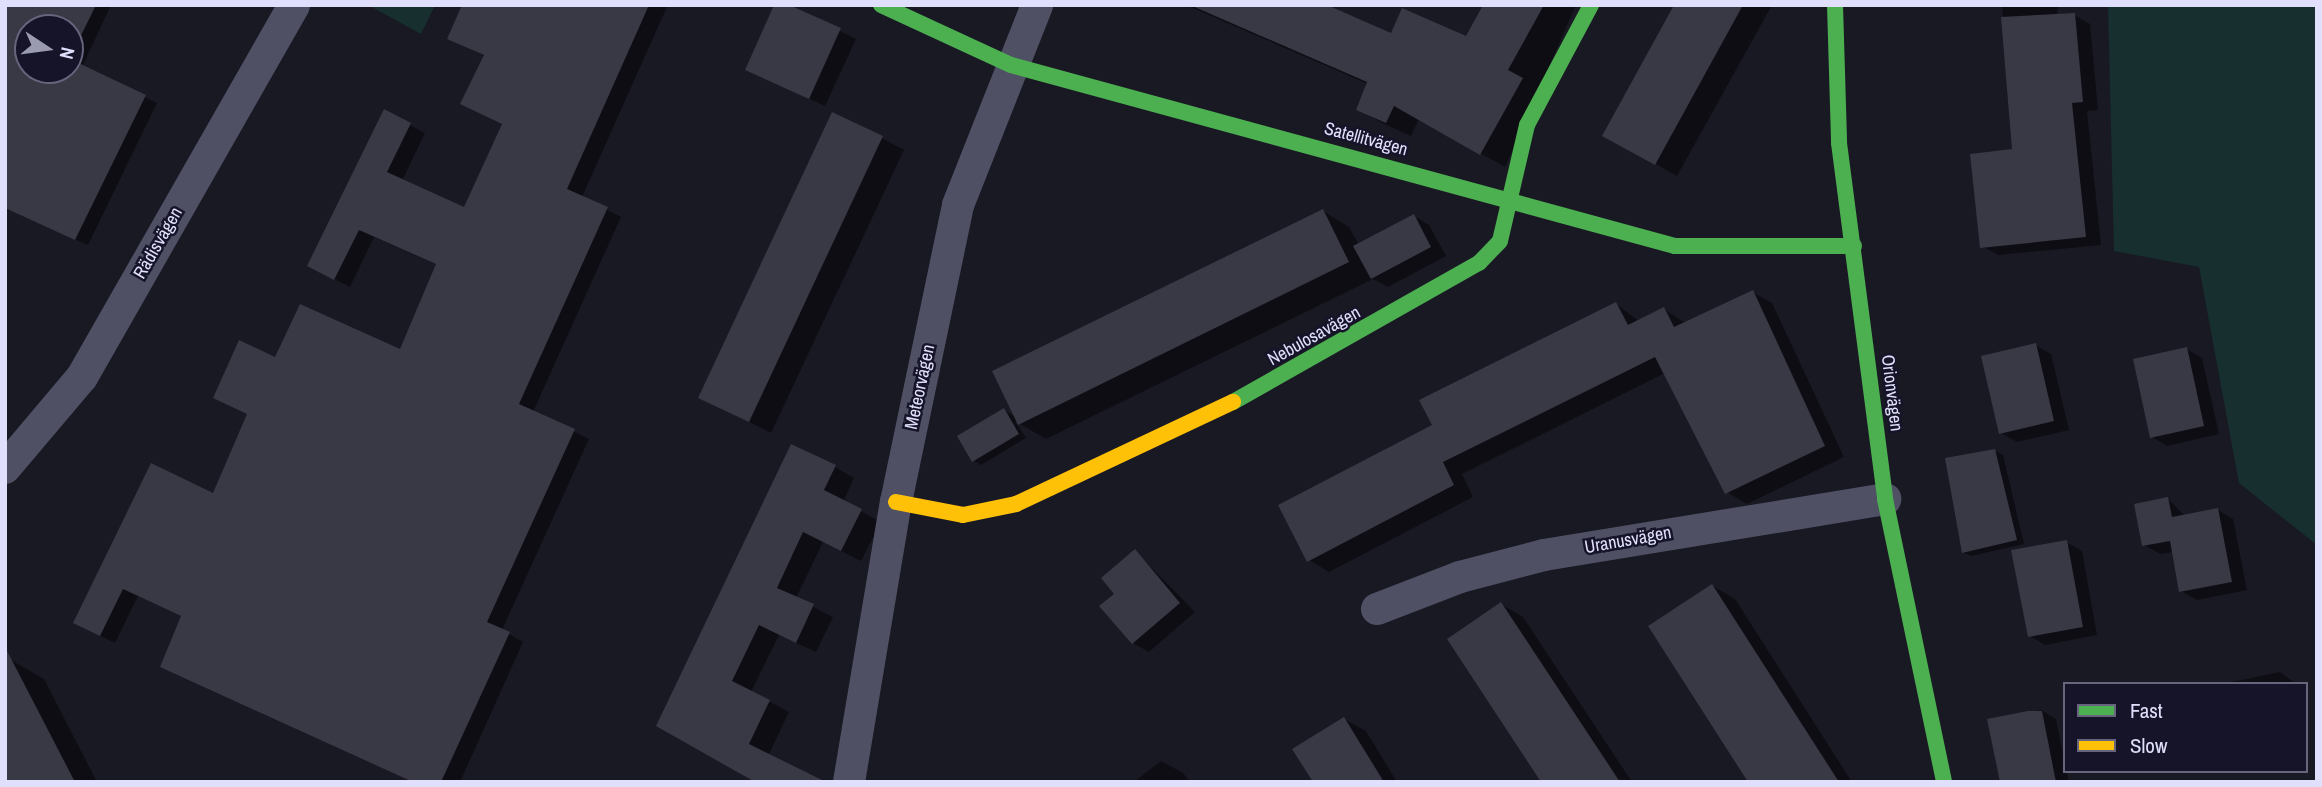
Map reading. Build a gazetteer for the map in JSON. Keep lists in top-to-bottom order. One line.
{"streets":{"street":["Satellitvägen","Rädisvägen","Nebulosavägen","Meteorvägen","Orionvägen","Uranusvägen"]},"crossings":[["Satellitvägen","Nebulosavägen"],["Satellitvägen","Meteorvägen"],["Satellitvägen","Orionvägen"],["Nebulosavägen","Meteorvägen"],["Orionvägen","Uranusvägen"]],"legend":["Fast","Slow"],"north":"right"}
